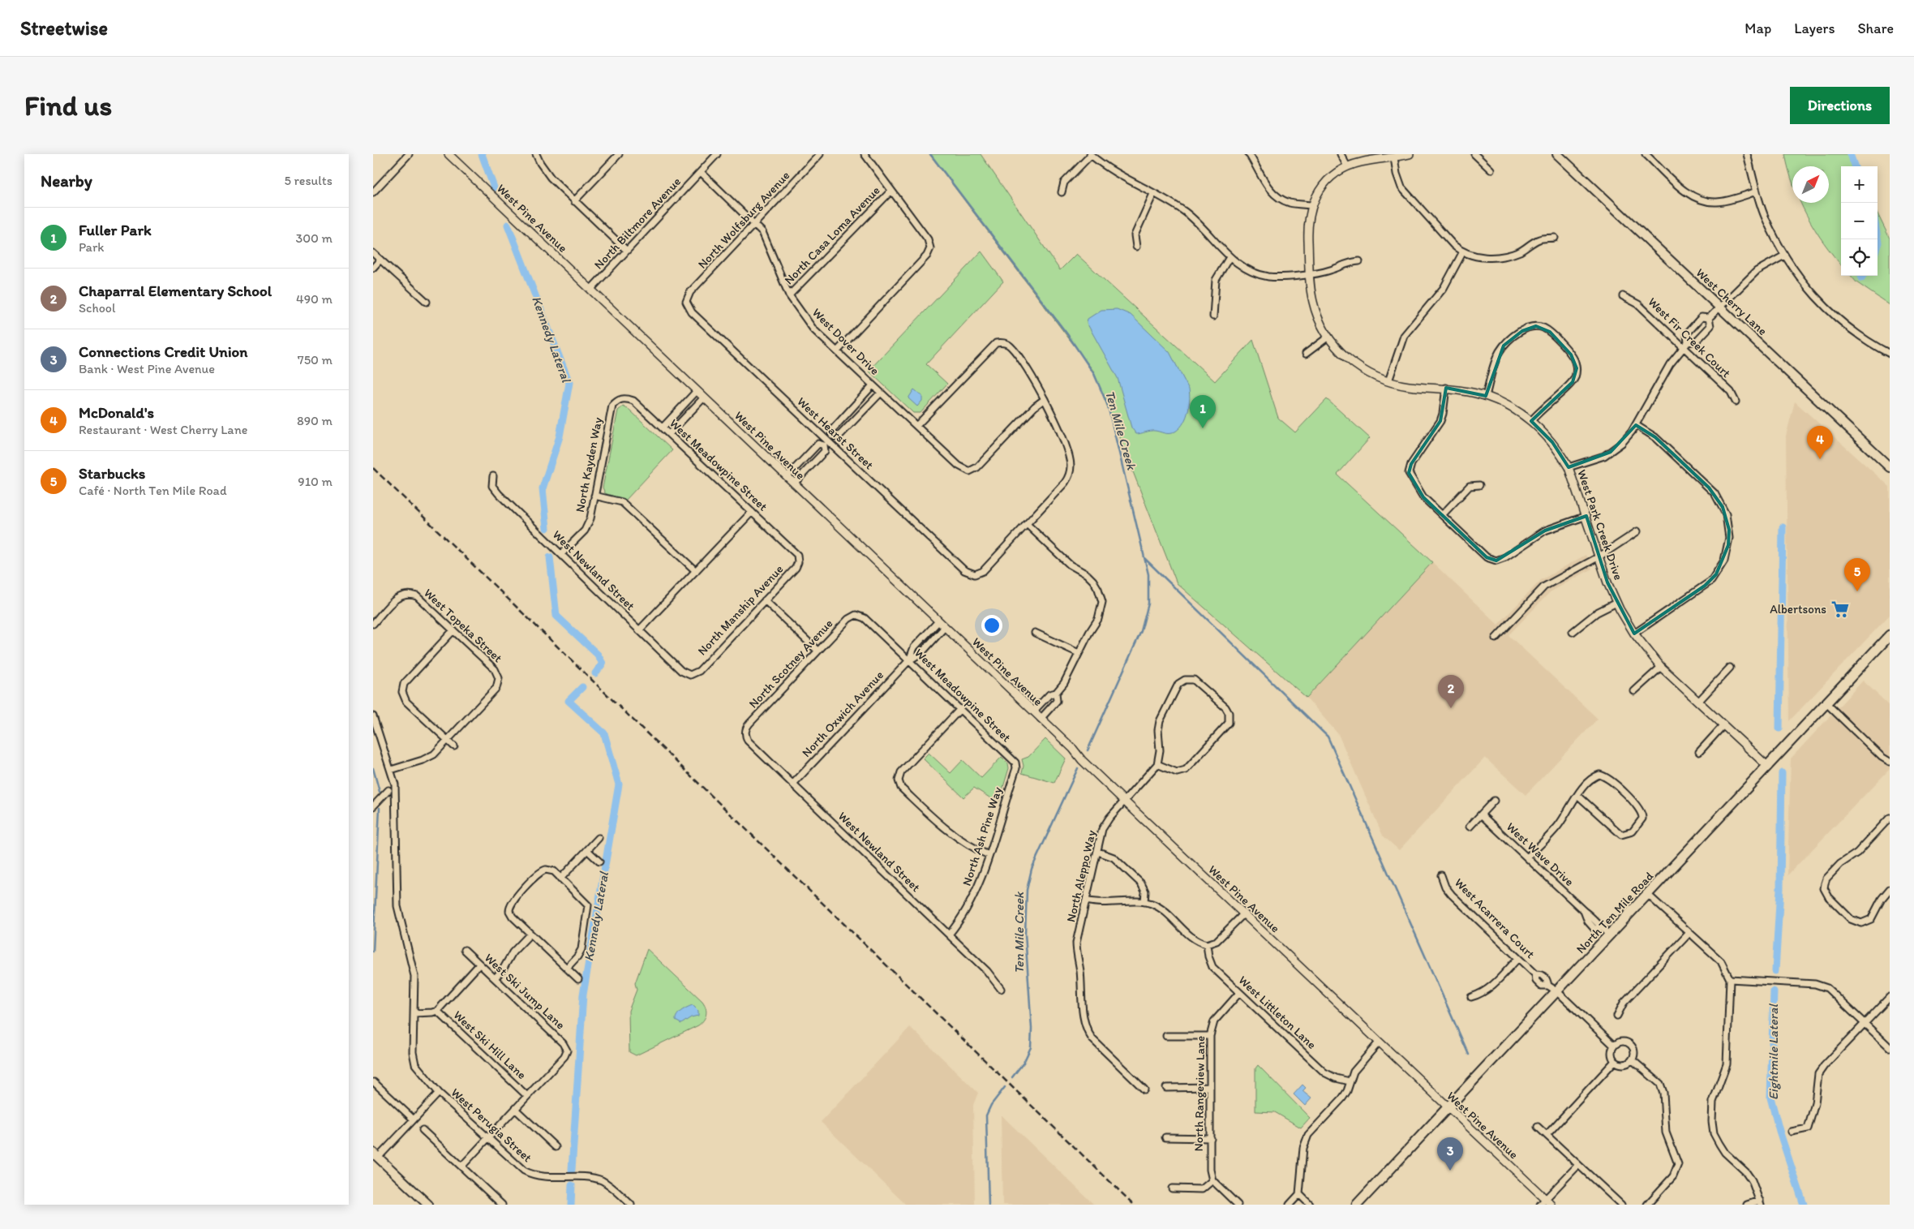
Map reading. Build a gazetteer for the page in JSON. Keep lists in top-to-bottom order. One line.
{"streets":{"main road":["West Cherry Lane","North Ten Mile Road"],"street":["West Pine Avenue","North Wolfsburg Avenue","North Biltmore Avenue","North Casa Loma Avenue","West Fir Creek Court","West Dover Drive","West Hearst Street","North Kayden Way","West Meadowpine Street","West Park Creek Drive","West Newland Street","North Manship Avenue","West Topeka Street","North Scotney Avenue","North Oxwich Avenue","North Ash Pine Way","West Wave Drive","North Aleppo Way","West Acarrera Court","West Ski Jump Lane","West Littleton Lane","West Ski Hill Lane","North Rangeview Lane","West Perugia Street"]},"crossings":[["West Pine Avenue","North Biltmore Avenue"],["West Pine Avenue","North Oxwich Avenue"],["West Pine Avenue","North Aleppo Way"],["West Pine Avenue","North Ten Mile Road"],["North Wolfsburg Avenue","West Dover Drive"],["North Wolfsburg Avenue","West Hearst Street"],["North Biltmore Avenue","West Dover Drive"],["North Casa Loma Avenue","West Dover Drive"],["North Kayden Way","West Meadowpine Street"],["North Kayden Way","West Newland Street"],["West Meadowpine Street","North Manship Avenue"],["West Meadowpine Street","North Scotney Avenue"],["West Meadowpine Street","North Oxwich Avenue"],["West Meadowpine Street","North Ash Pine Way"],["West Park Creek Drive","North Ten Mile Road"],["West Newland Street","North Manship Avenue"],["West Newland Street","North Scotney Avenue"],["West Newland Street","North Oxwich Avenue"],["West Newland Street","North Ash Pine Way"],["West Wave Drive","North Ten Mile Road"],["North Ten Mile Road","West Acarrera Court"],["West Ski Jump Lane","West Ski Hill Lane"],["West Littleton Lane","North Rangeview Lane"]],"water":["Kennedy Lateral","Ten Mile Creek","Eightmile Lateral"],"places":{"supermarket":["Albertsons"]},"north":"top right","page":{"header":"Streetwise","nav":["Map","Layers","Share"],"buttons":"Directions","title":"Find us","heading":["Nearby","5 results"],"map_buttons":["+","−"],"list":[{"mark":"1","name":"Fuller Park","note":"Park","value":"300 m"},{"mark":"2","name":"Chaparral Elementary School","note":"School","value":"490 m"},{"mark":"3","name":"Connections Credit Union","note":"Bank · West Pine Avenue","value":"750 m"},{"mark":"4","name":"McDonald's","note":"Restaurant · West Cherry Lane","value":"890 m"},{"mark":"5","name":"Starbucks","note":"Café · North Ten Mile Road","value":"910 m"}],"pins":["1","4","5","2","3"]}}
